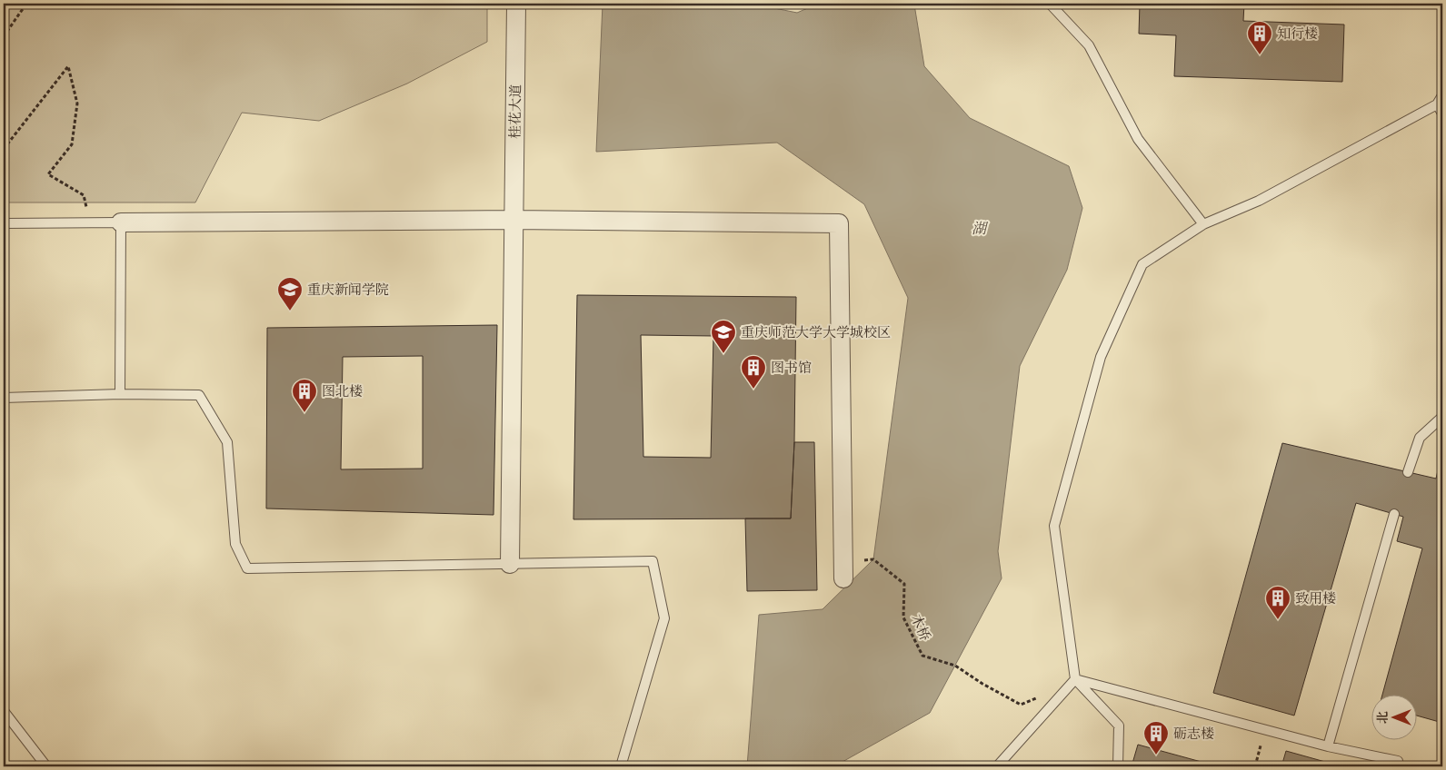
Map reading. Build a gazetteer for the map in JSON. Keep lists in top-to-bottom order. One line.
{"streets":{"street":["桂花大道"],"path":["木桥"]},"water":["湖"],"places":{"building":["知行楼","图书馆","图北楼","致用楼","砺志楼"],"school or university":["重庆新闻学院","重庆师范大学大学城校区"]},"north":"left"}
